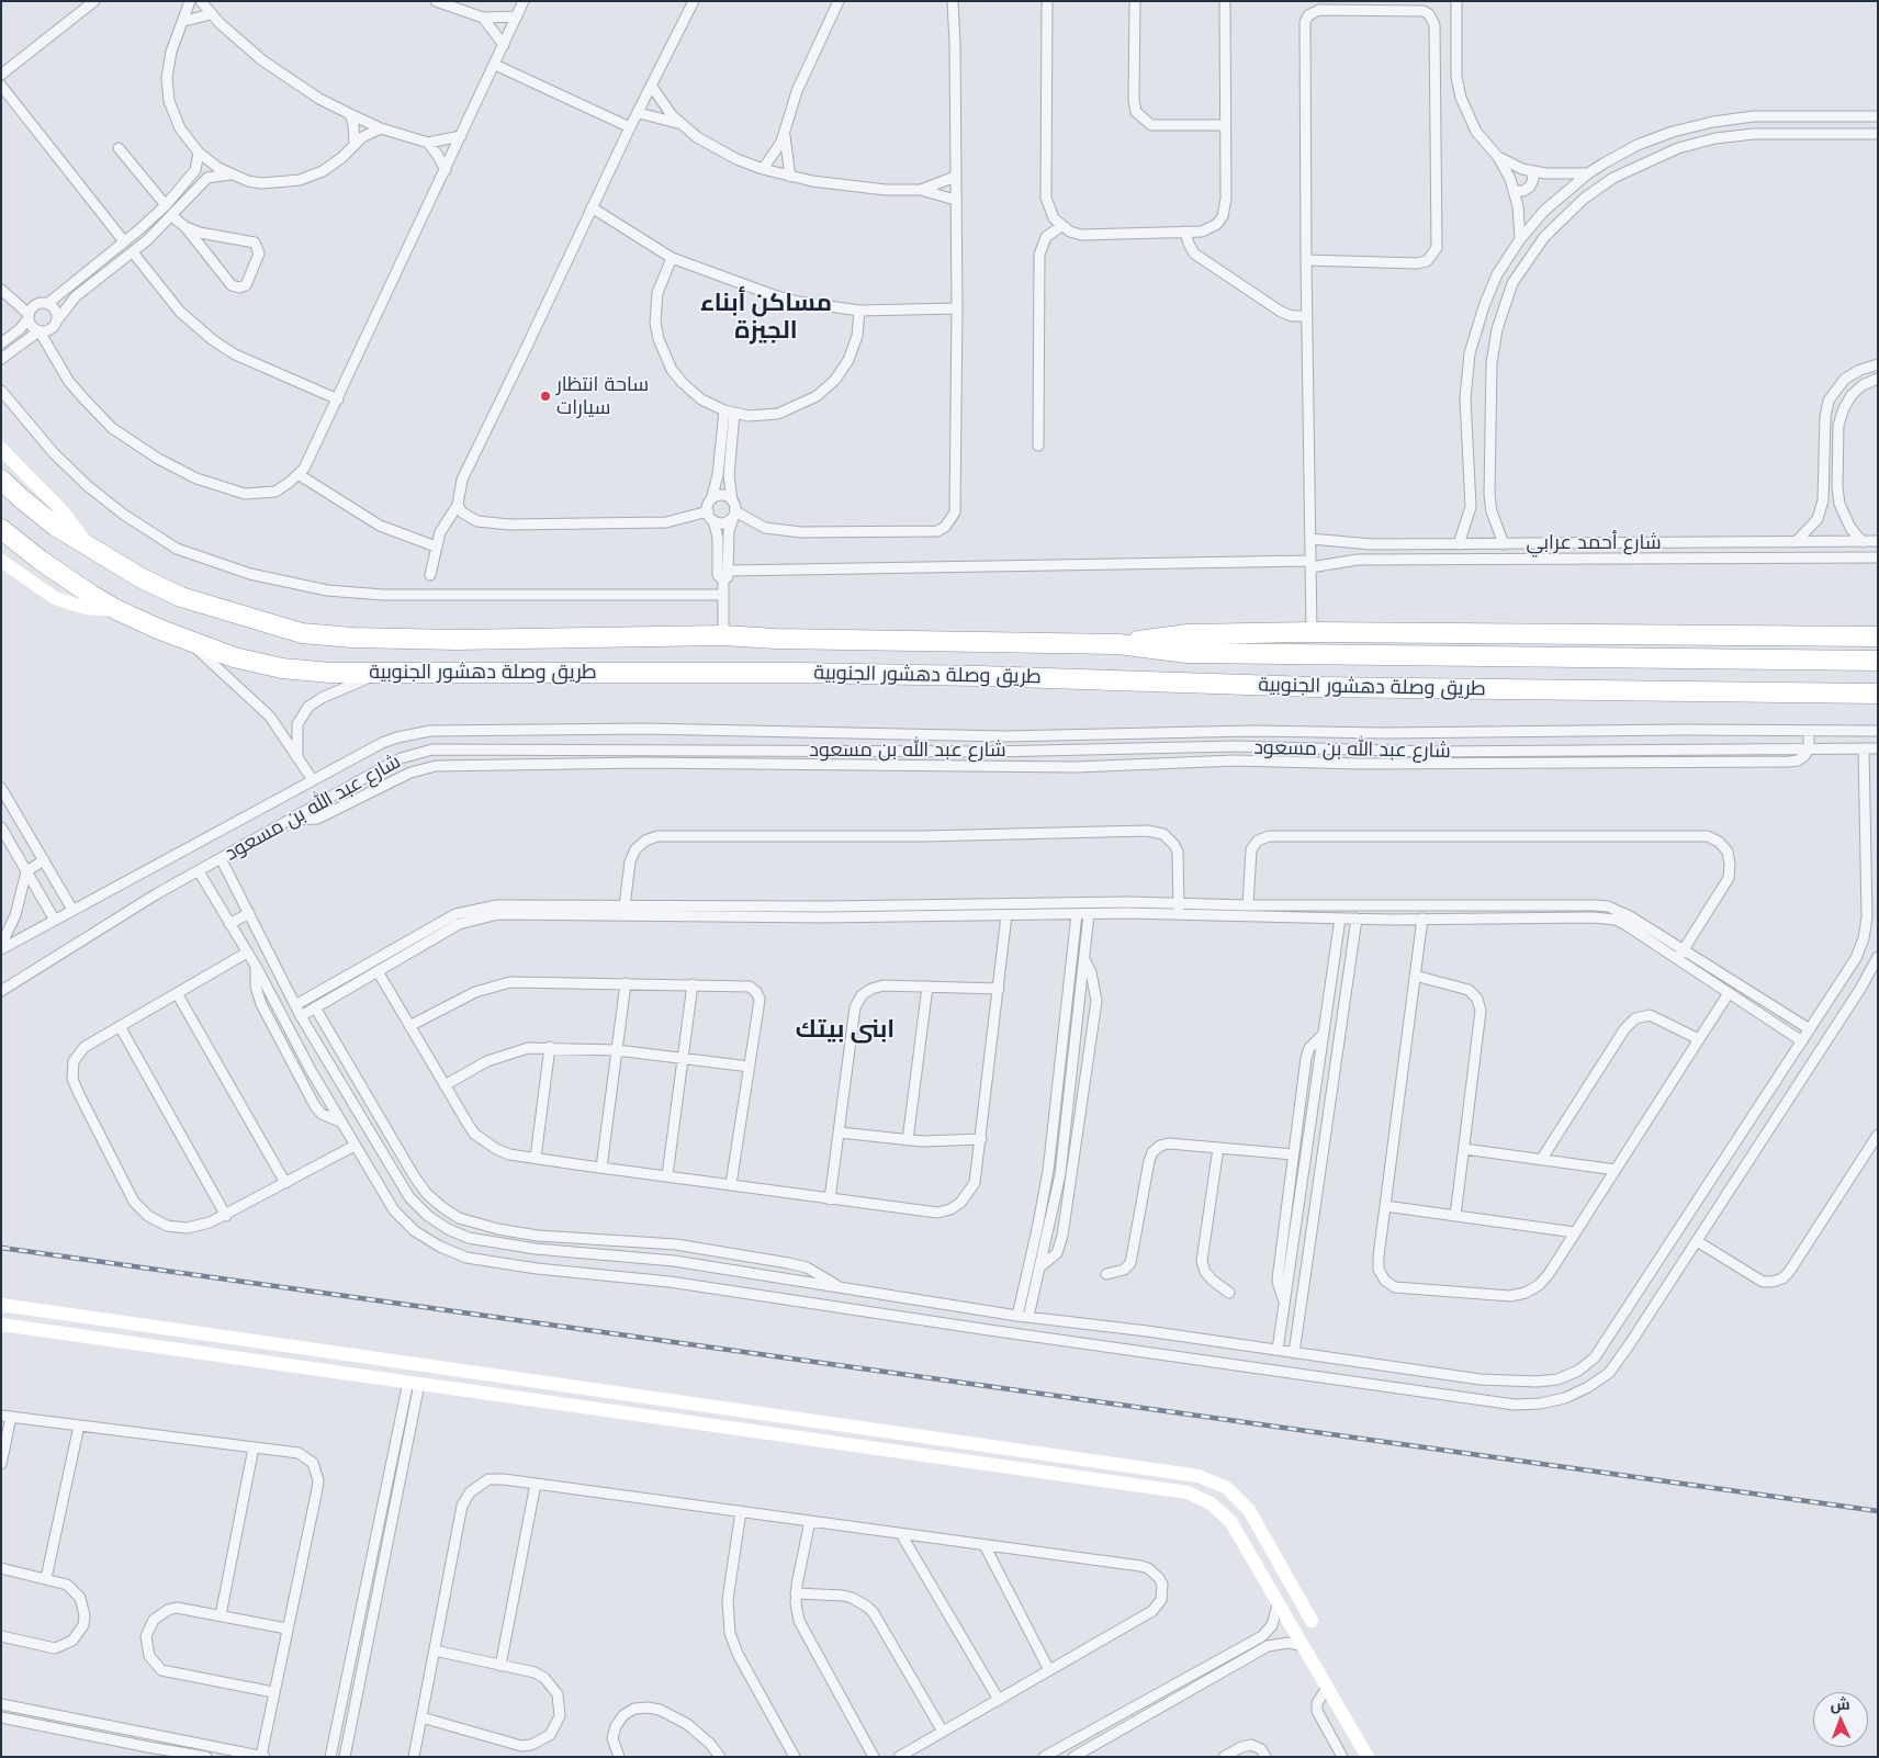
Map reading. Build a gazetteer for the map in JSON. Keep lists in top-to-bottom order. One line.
{"streets":{"highway":["طريق وصلة دهشور الجنوبية"],"street":["شارع أحمد عرابي","شارع عبد الله بن مسعود"]},"districts":["مساكن أبناء الجيزة","ابنى بيتك"],"places":["ساحة انتظار سيارات"],"north":"top"}
